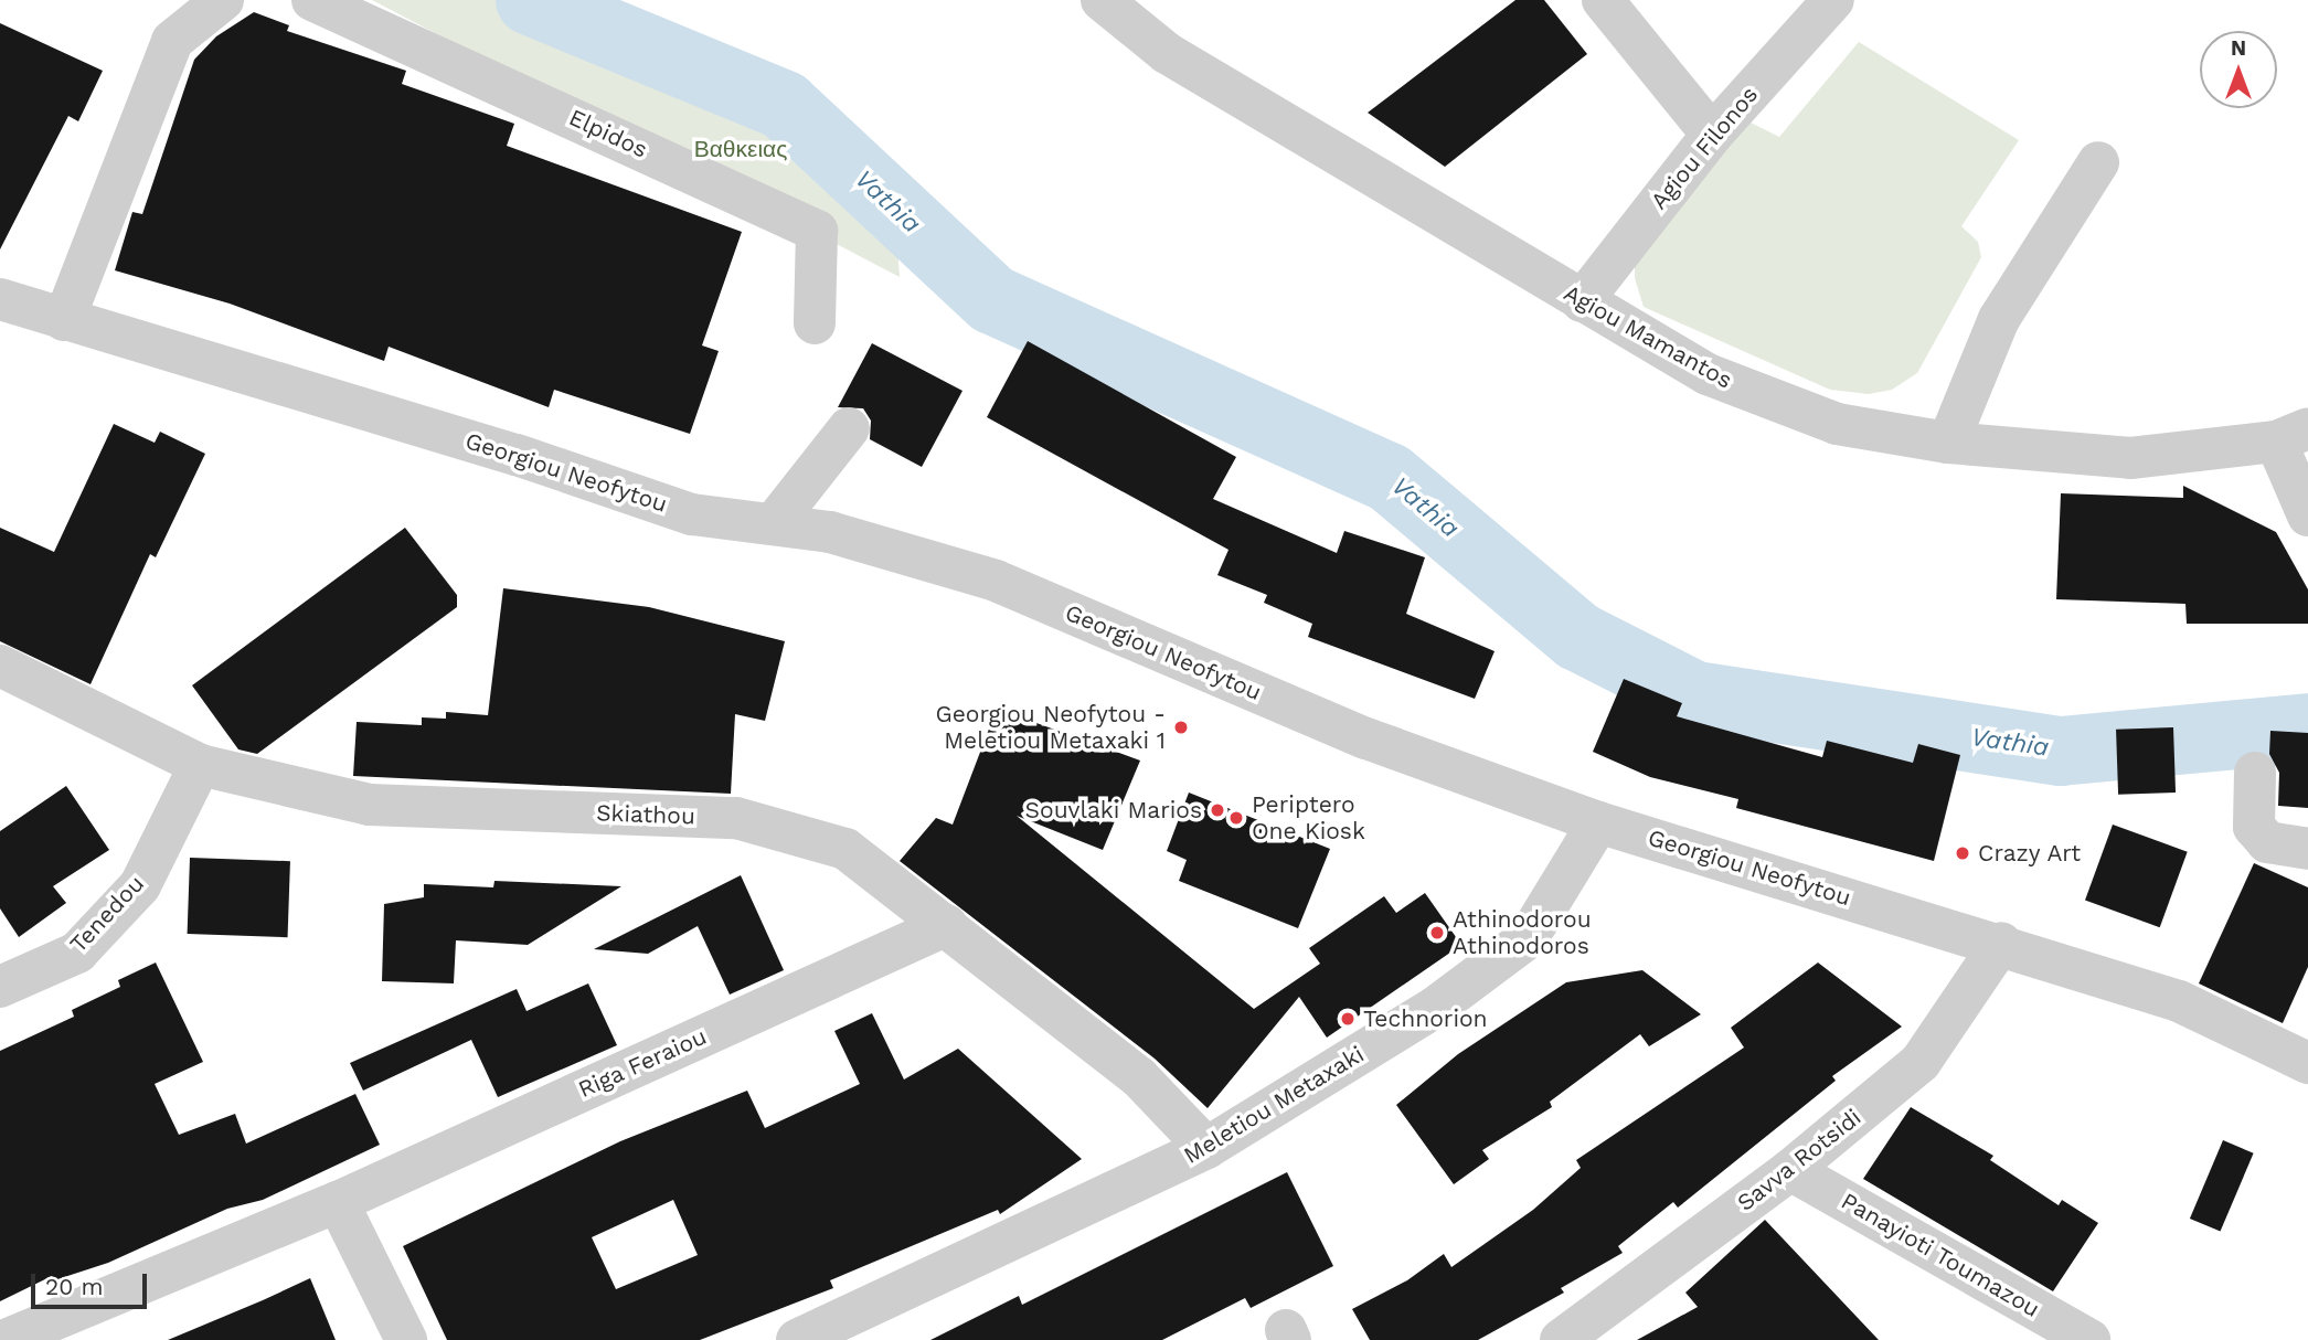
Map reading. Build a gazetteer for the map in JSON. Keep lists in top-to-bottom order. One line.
{"streets":{"street":["Elpidos","Agiou Filonos","Agiou Mamantos","Georgiou Neofytou","Skiathou","Tenedou","Riga Feraiou","Meletiou Metaxaki","Savva Rotsidi","Panayioti Toumazou"]},"crossings":[["Agiou Filonos","Agiou Mamantos"],["Georgiou Neofytou","Meletiou Metaxaki"],["Georgiou Neofytou","Savva Rotsidi"],["Skiathou","Tenedou"],["Skiathou","Riga Feraiou"],["Skiathou","Meletiou Metaxaki"],["Savva Rotsidi","Panayioti Toumazou"]],"water":["Vathia"],"parks":["Βαθκειας"],"places":["Georgiou Neofytou - Meletiou Metaxaki 1","Souvlaki Marios","Periptero One Kiosk","Crazy Art","Athinodorou Athinodoros","Technorion"],"scale_bar":"20 m","north":"top"}
